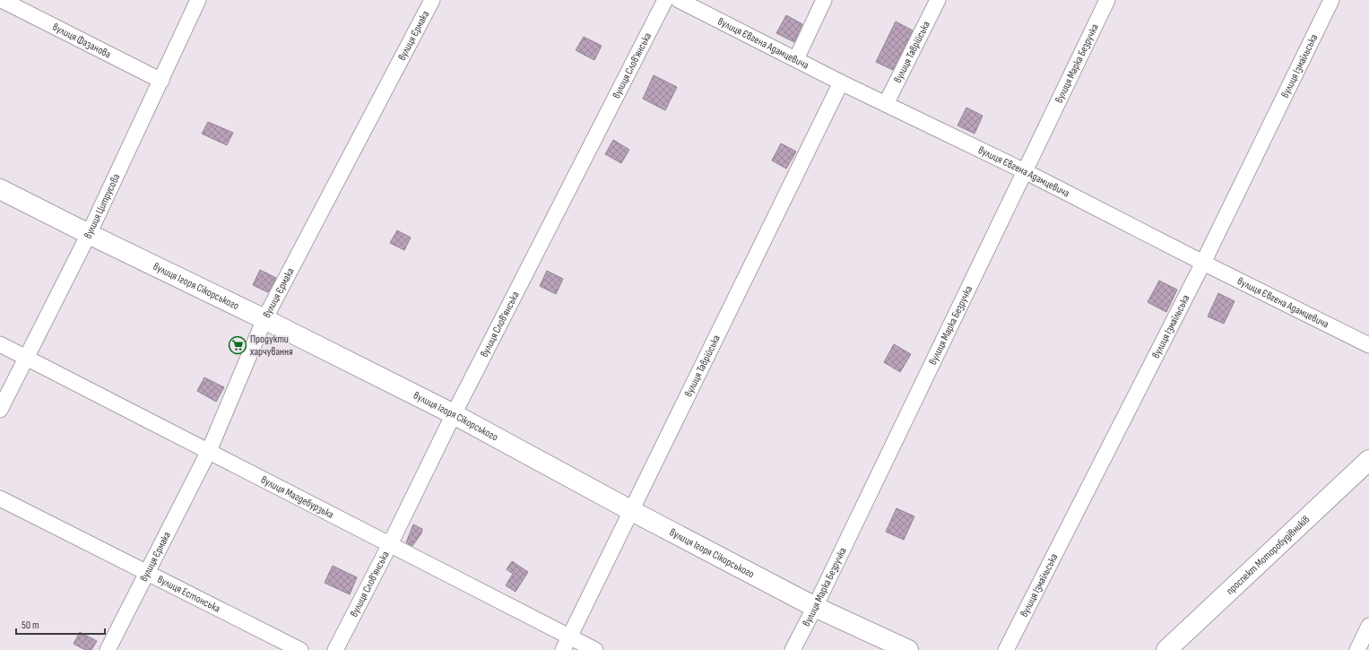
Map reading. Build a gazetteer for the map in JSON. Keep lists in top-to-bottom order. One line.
{"streets":{"main road":["вулиця Ігоря Сікорського","проспект Моторобудівників"],"street":["вулиця Єрмака","вулиця Фазанова","вулиця Євгена Адамцевича","вулиця Таврійська","вулиця Марка Безручка","вулиця Ізмаїльська","вулиця Слов’янська","вулиця Цитрусова","вулиця Магдебурзька","вулиця Естонська"]},"crossings":[["вулиця Єрмака","вулиця Ігоря Сікорського"],["вулиця Єрмака","вулиця Магдебурзька"],["вулиця Єрмака","вулиця Естонська"],["вулиця Фазанова","вулиця Цитрусова"],["вулиця Євгена Адамцевича","вулиця Таврійська"],["вулиця Євгена Адамцевича","вулиця Марка Безручка"],["вулиця Євгена Адамцевича","вулиця Ізмаїльська"],["вулиця Таврійська","вулиця Ігоря Сікорського"],["вулиця Таврійська","вулиця Магдебурзька"],["вулиця Марка Безручка","вулиця Ігоря Сікорського"],["вулиця Слов’янська","вулиця Ігоря Сікорського"],["вулиця Слов’янська","вулиця Магдебурзька"],["вулиця Цитрусова","вулиця Ігоря Сікорського"],["вулиця Цитрусова","вулиця Магдебурзька"]],"places":{"supermarket":["Продукти харчування"]},"scale_bar":"50 m"}
